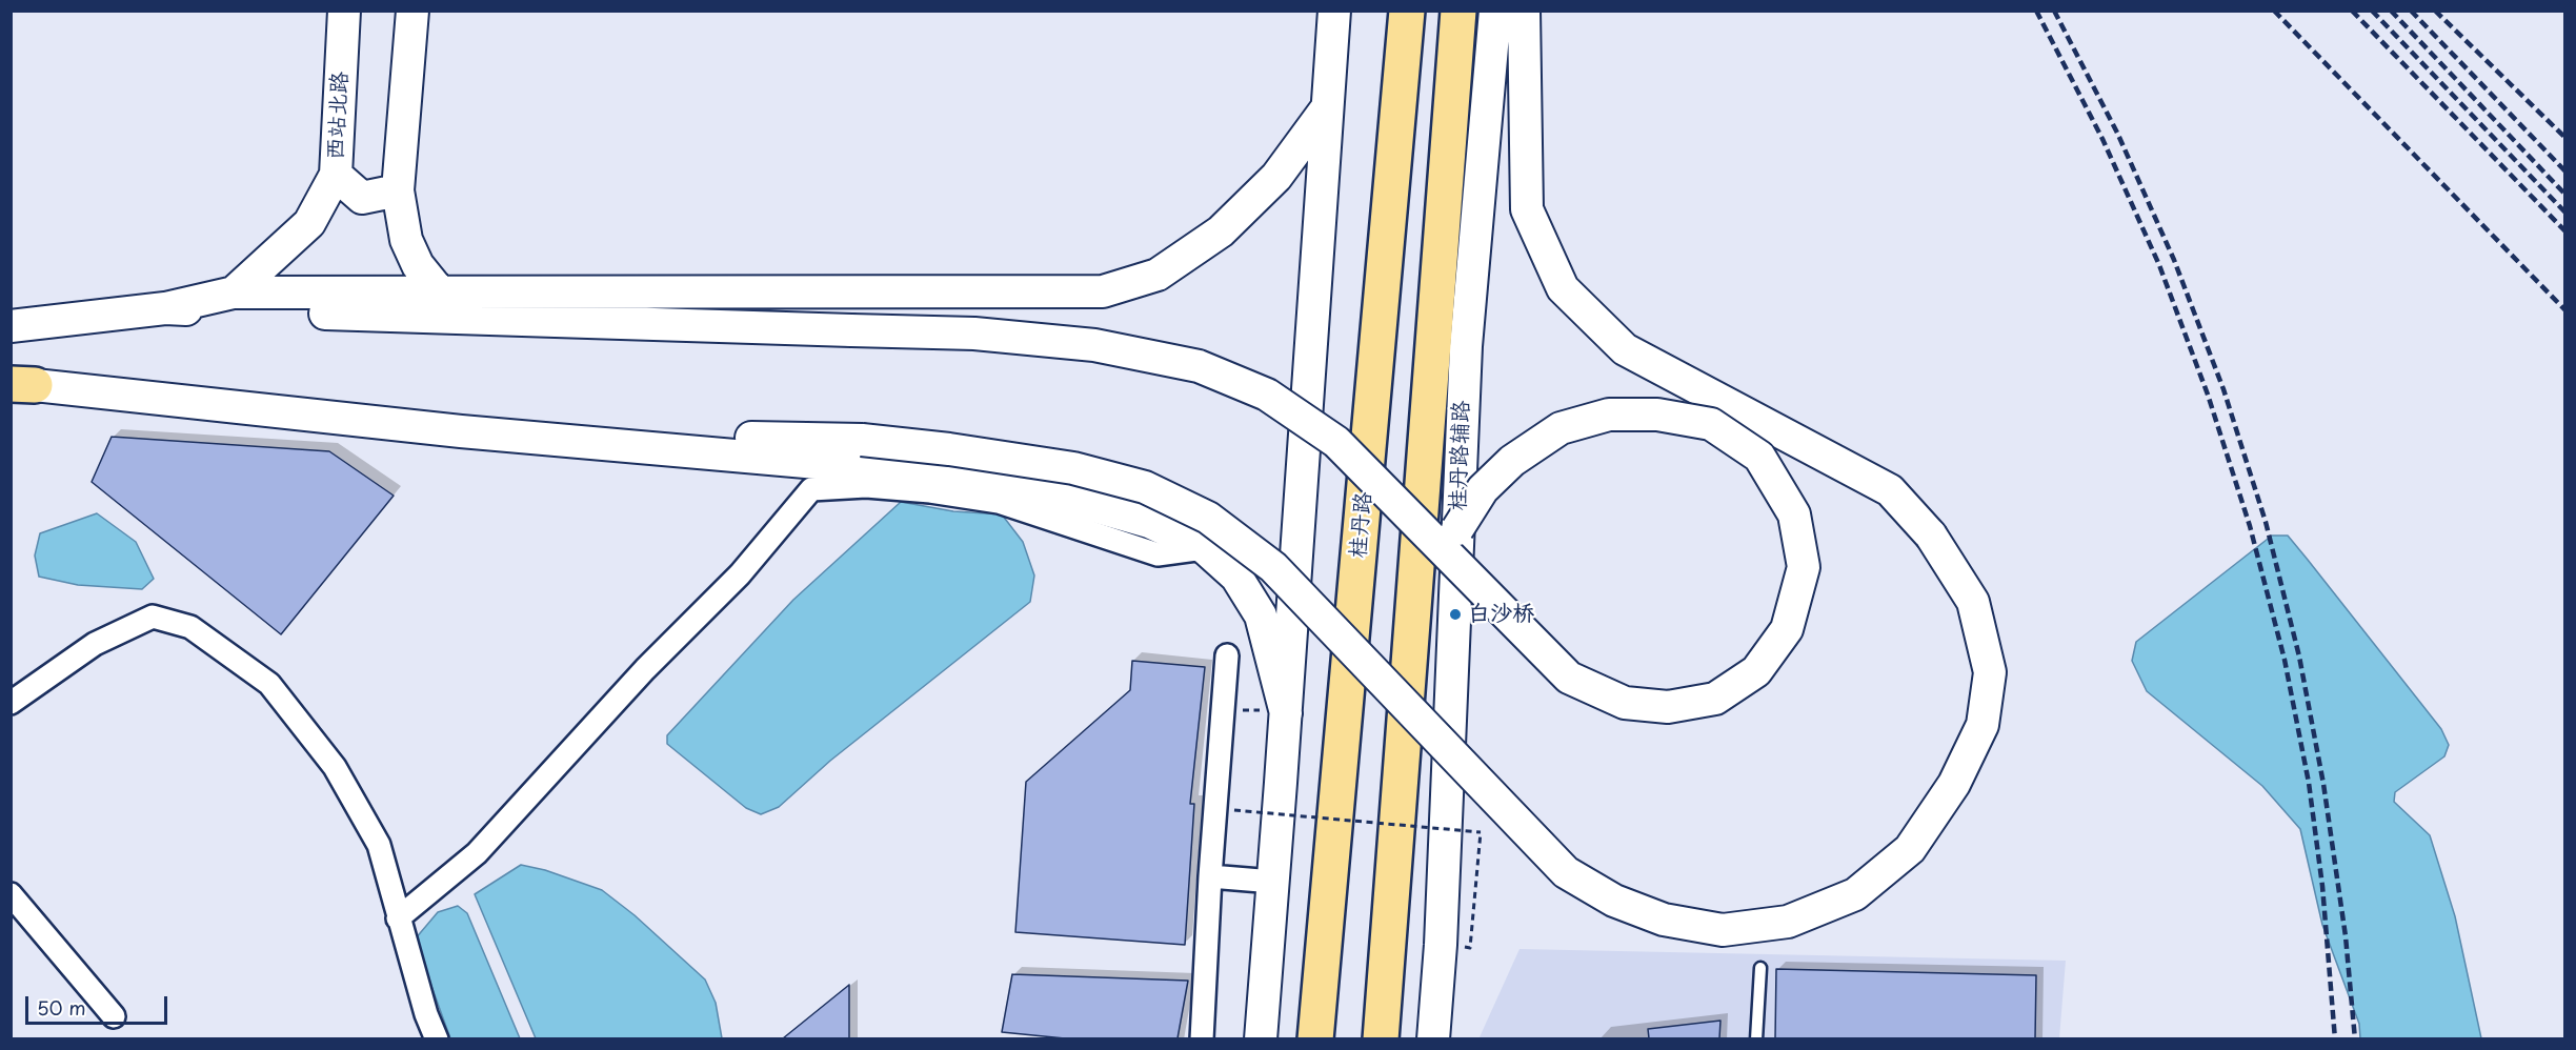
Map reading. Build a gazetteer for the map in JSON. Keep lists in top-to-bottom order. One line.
{"streets":{"highway":["桂丹路"],"street":["西站北路","桂丹路辅路"]},"places":["白沙桥"],"scale_bar":"50 m"}
